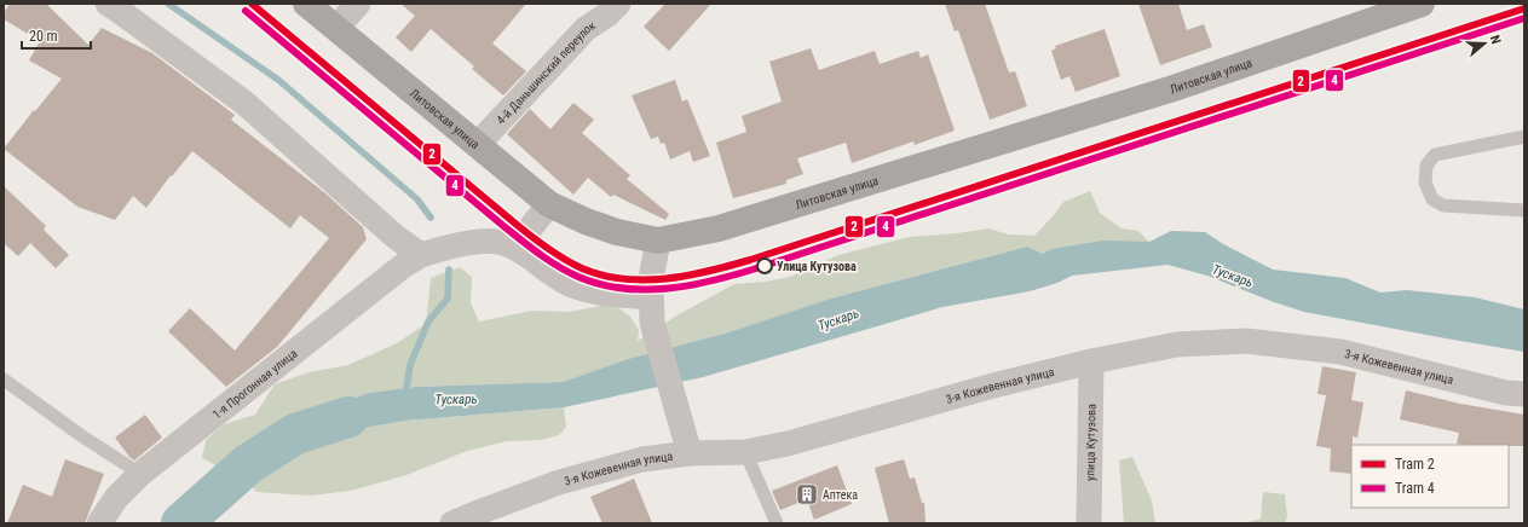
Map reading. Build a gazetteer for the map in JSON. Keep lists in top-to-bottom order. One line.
{"streets":{"main road":["Литовская улица"],"street":["4-й Даньшинский переулок","3-я Кожевенная улица","1-я Прогонная улица","улица Кутузова"]},"crossings":[["4-й Даньшинский переулок","Литовская улица"],["3-я Кожевенная улица","улица Кутузова"]],"water":["Тускарь"],"places":{"other":["Улица Кутузова"],"building":["Аптека"]},"lines":["tram line 2","tram line 4"],"legend":["Tram 2","Tram 4"],"scale_bar":"20 m","north":"right"}
